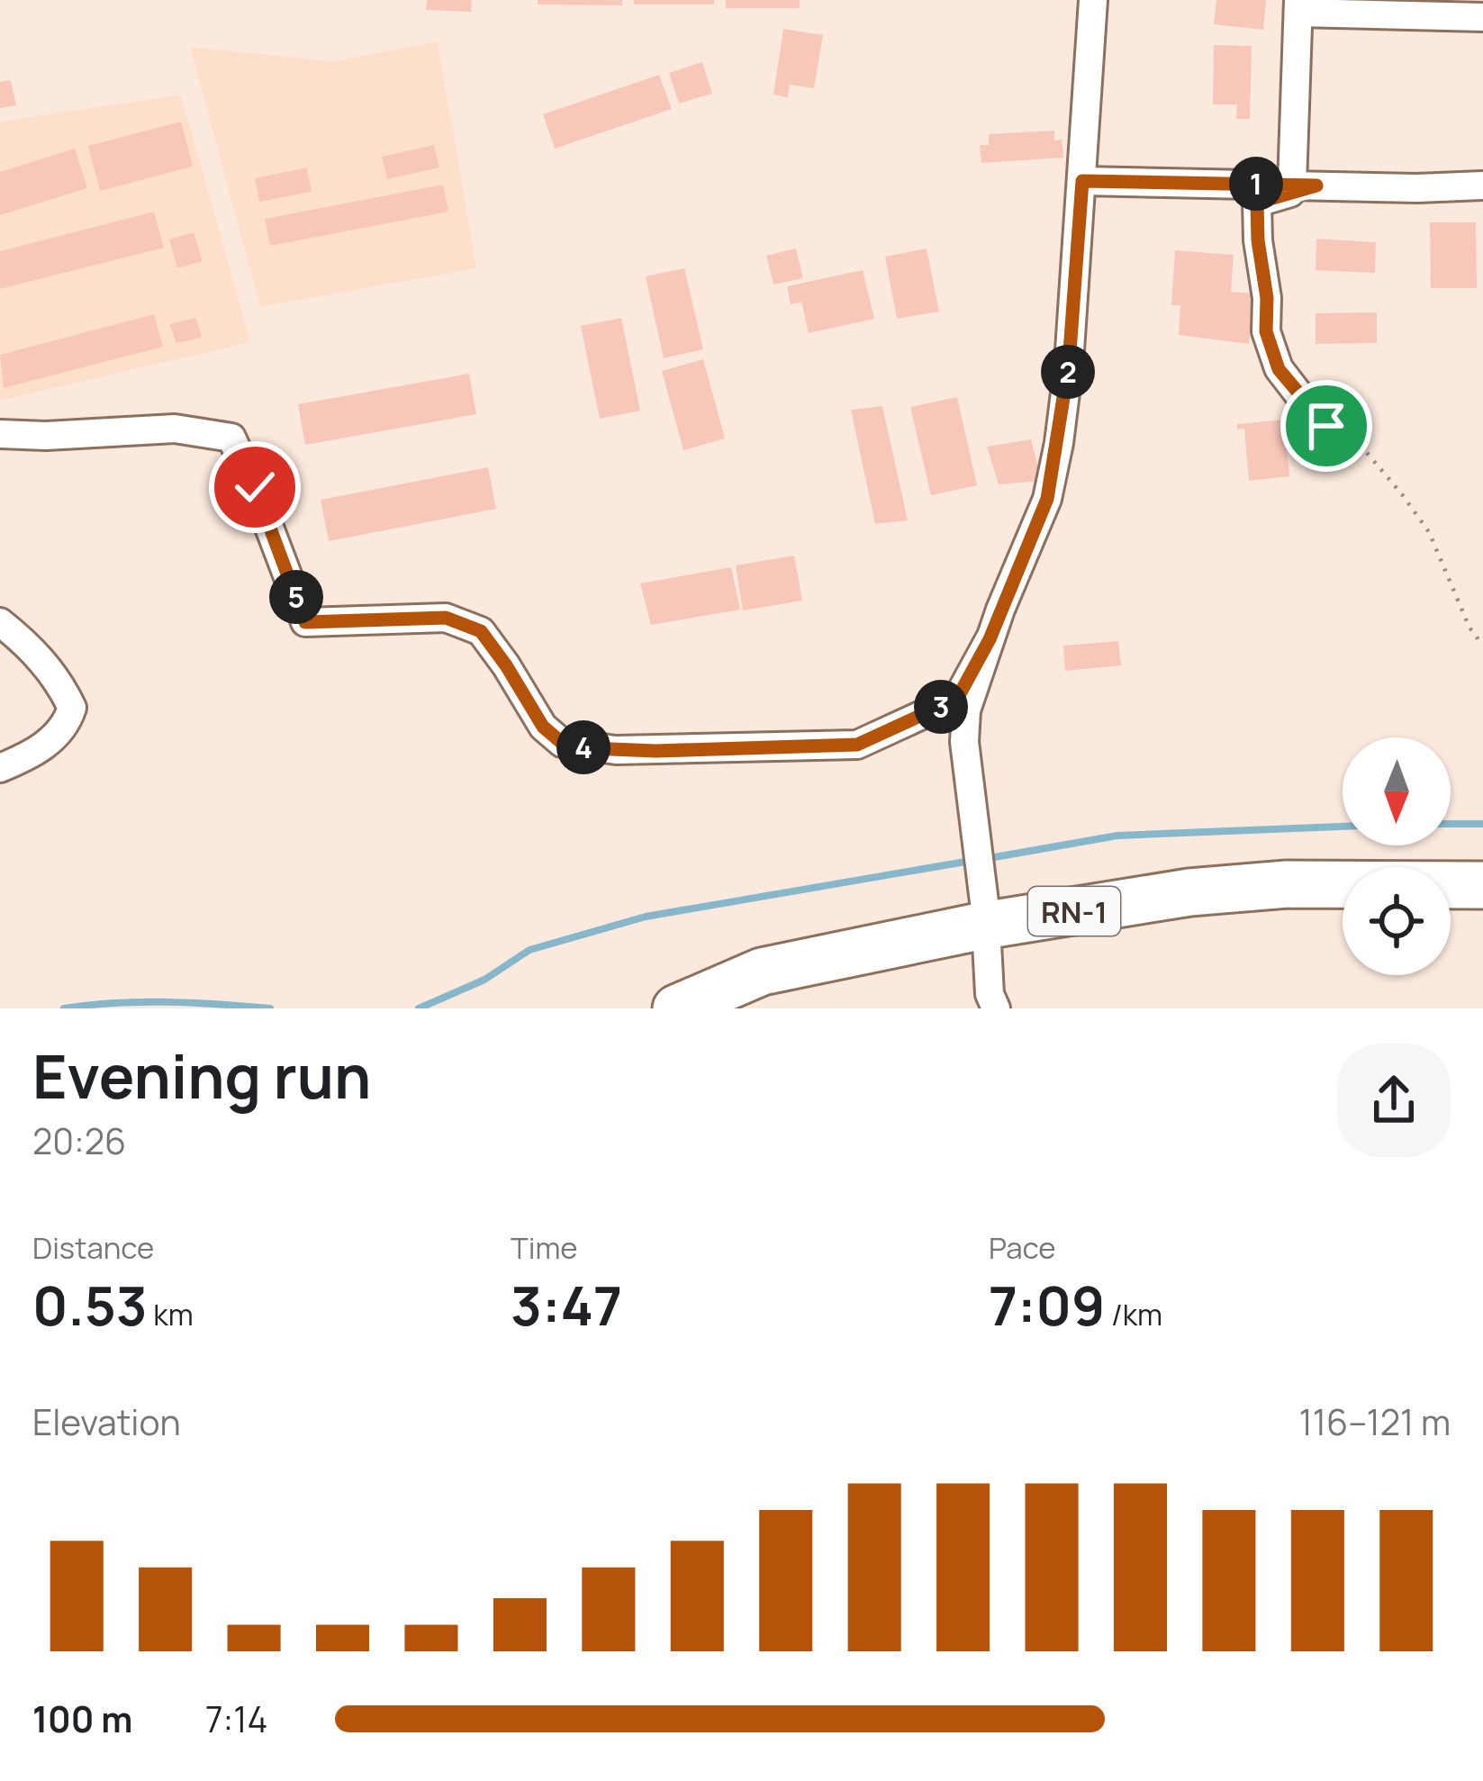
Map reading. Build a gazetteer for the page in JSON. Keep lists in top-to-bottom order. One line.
{"streets":{"highway":["RN-1"]},"north":"bottom","page":{"pins":["1","2","5","3","4"],"heading":["Evening run","20:26"],"stats":[["Distance","0.53 km"],["Time","3:47"],["Pace","7:09 /km"]],"chart":["Elevation","116–121 m"],"list":[{"name":"100 m","note":"7:14"}]}}
